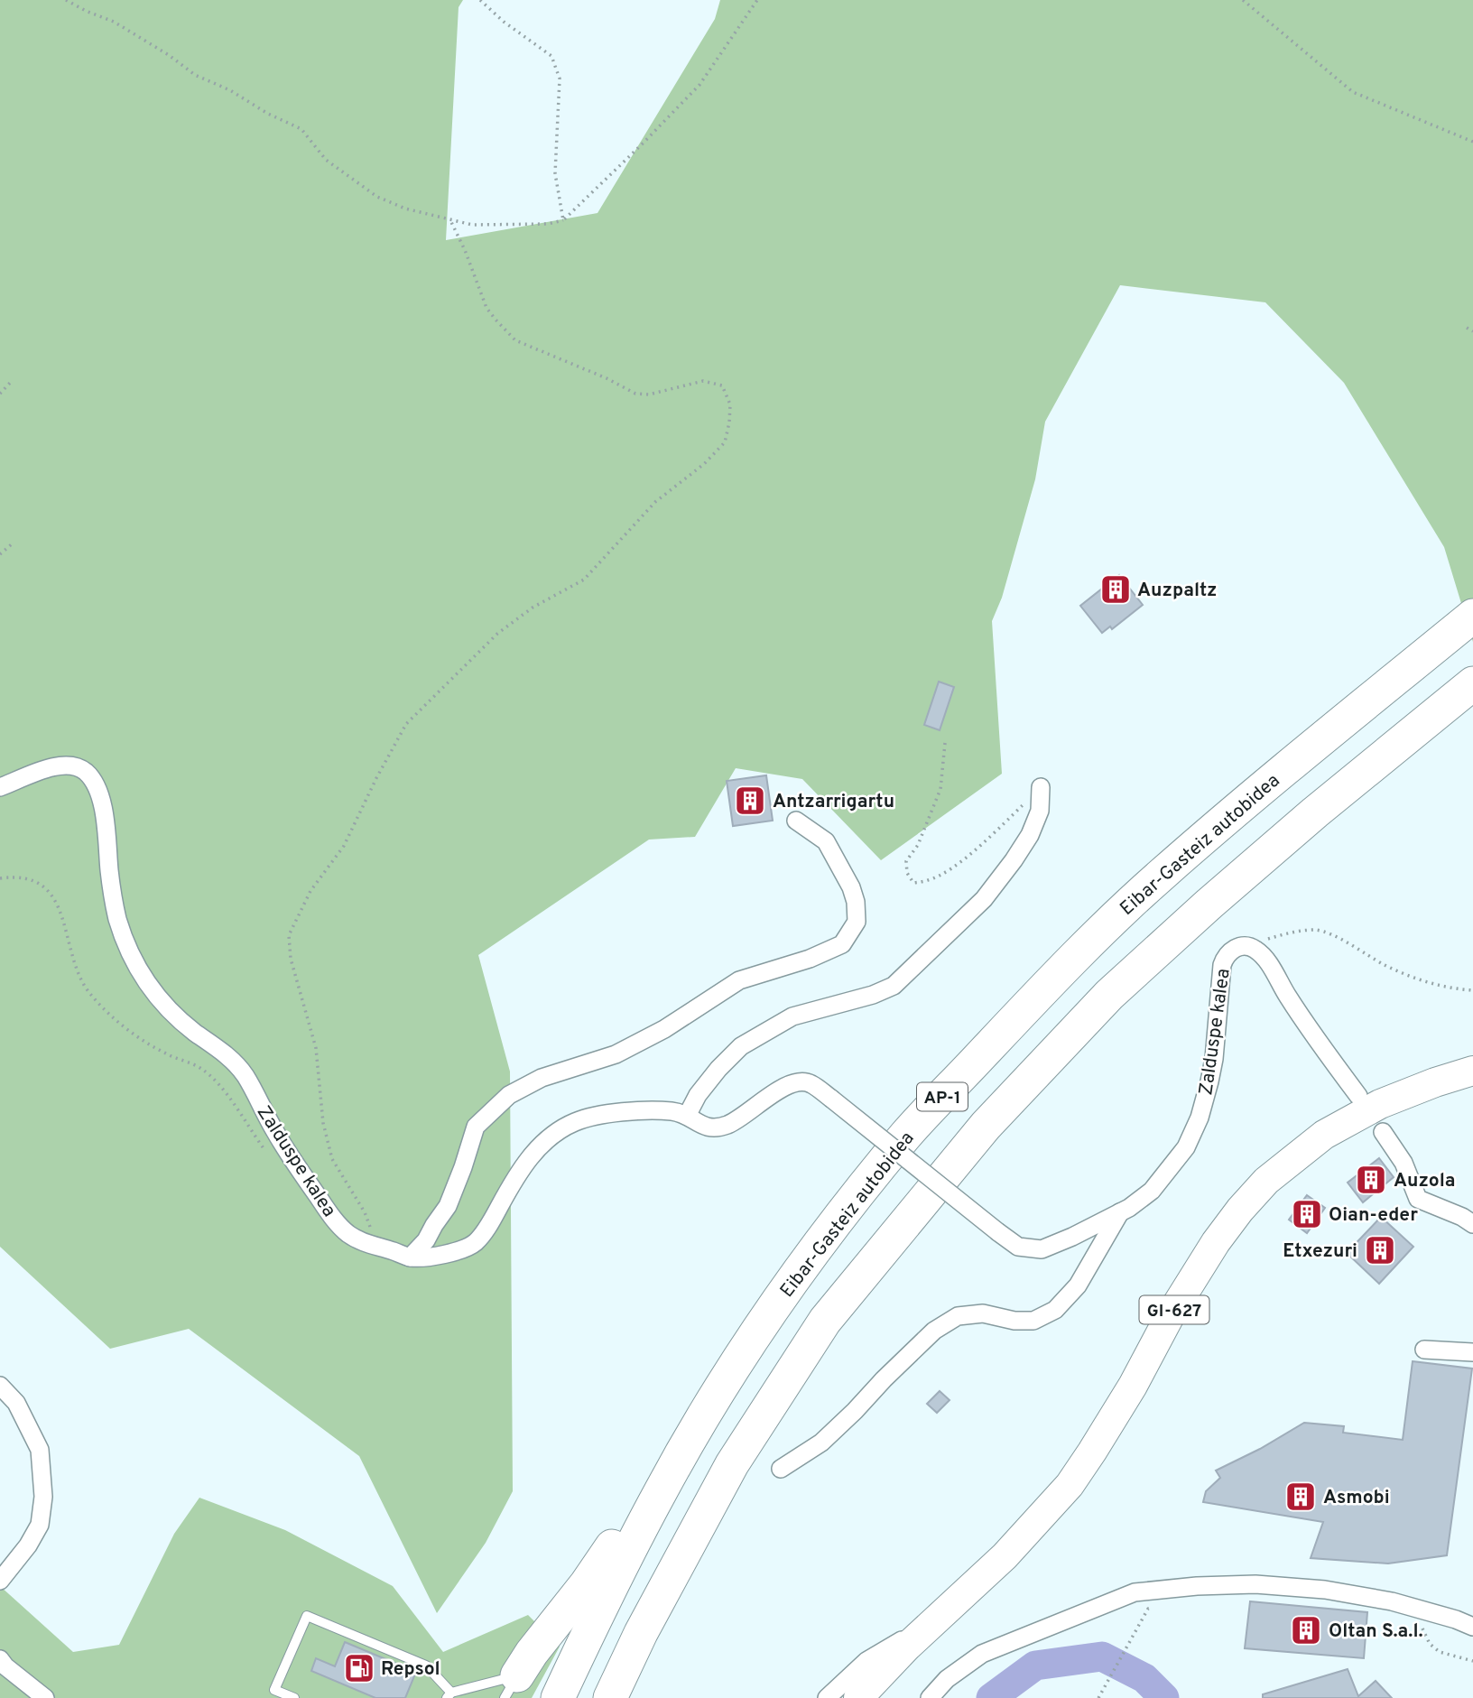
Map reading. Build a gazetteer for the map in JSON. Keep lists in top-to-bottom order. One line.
{"streets":{"highway":["Eibar-Gasteiz autobidea","AP-1"],"main road":["GI-627"],"street":["Zalduspe kalea"]},"places":{"building":["Auzpaltz","Antzarrigartu","Auzola","Oian-eder","Etxezuri","Asmobi","Oltan S.a.l."],"fuel station":["Repsol"]}}
